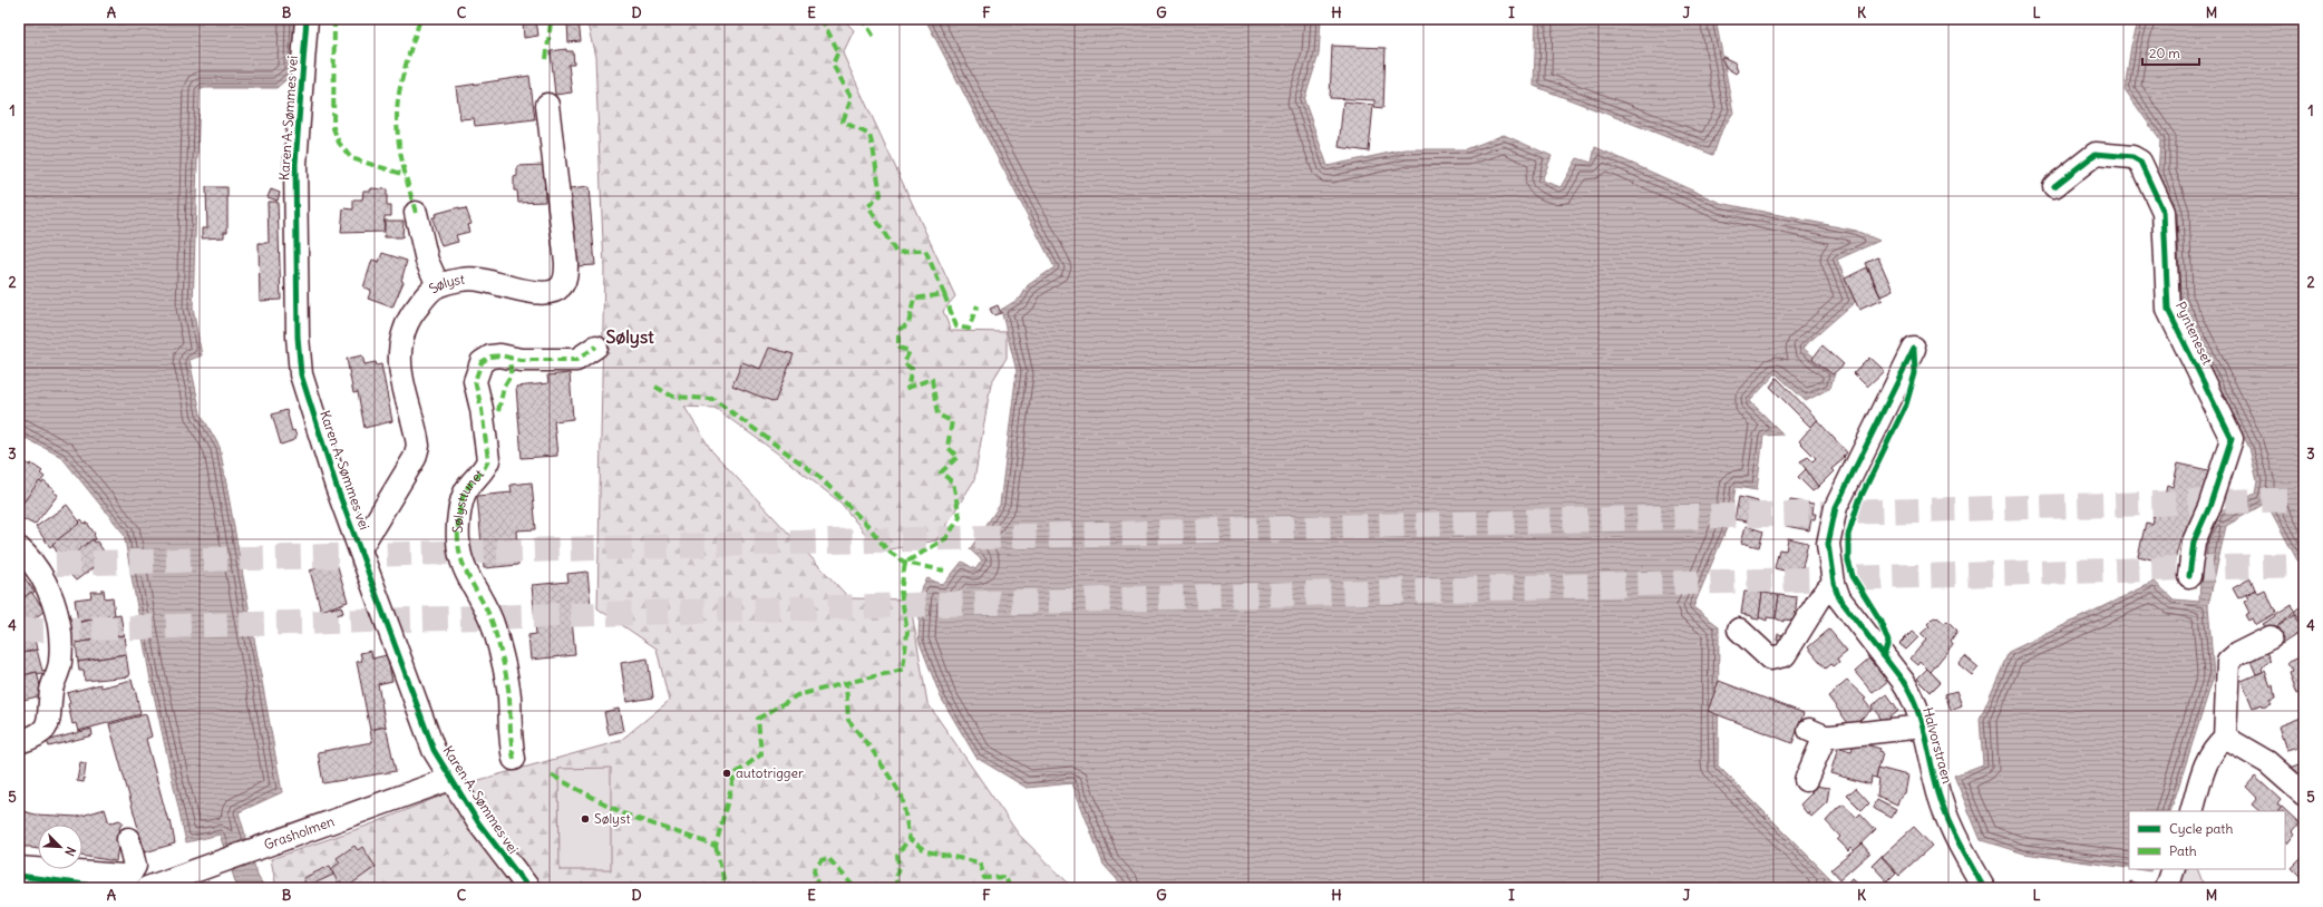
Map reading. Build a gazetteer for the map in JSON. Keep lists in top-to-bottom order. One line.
{"streets":{"street":["Karen A. Sømmes vei","Sølyst","Pynteneset","Sølysttunet","Halvorstraen","Grasholmen"]},"crossings":[["Karen A. Sømmes vei","Sølyst"],["Karen A. Sømmes vei","Grasholmen"]],"districts":["Sølyst"],"places":["autotrigger","Sølyst"],"legend":["Cycle path","Path"],"scale_bar":"20 m","north":"bottom right","grid":{"columns":["A","B","C","D","E","F","G","H","I","J","K","L","M"],"rows":["1","2","3","4","5"]}}
